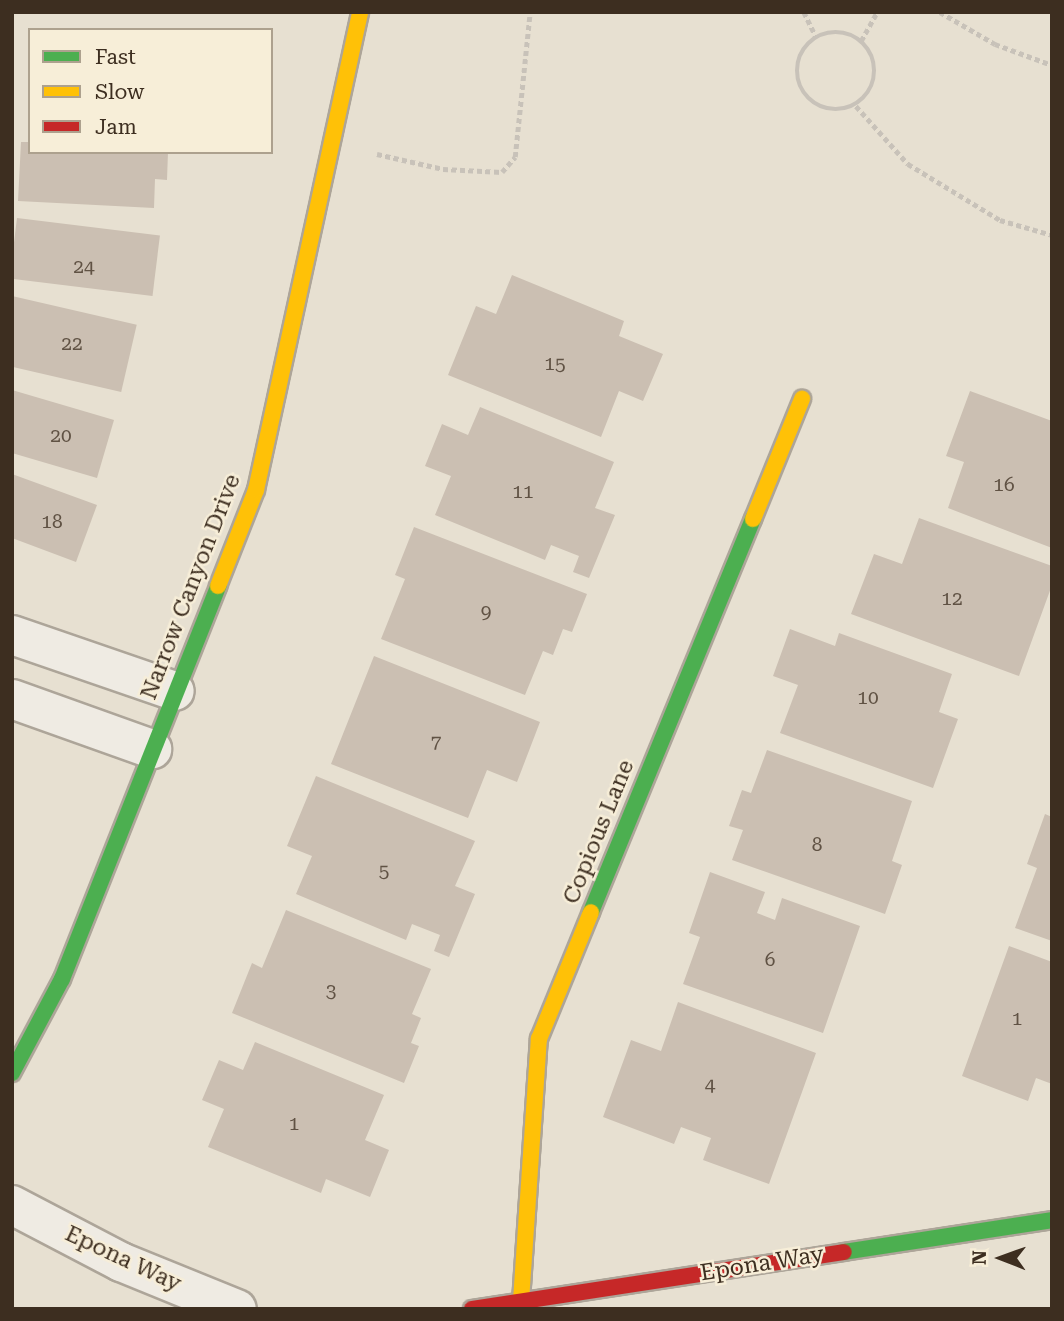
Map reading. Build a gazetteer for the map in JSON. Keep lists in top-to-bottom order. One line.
{"streets":{"street":["Narrow Canyon Drive","Copious Lane","Epona Way"]},"crossings":[["Copious Lane","Epona Way"]],"house_numbers":["24","22","15","20","16","11","18","12","9","10","7","8","5","6","3","1","4","1"],"legend":["Fast","Slow","Jam"],"north":"left"}
